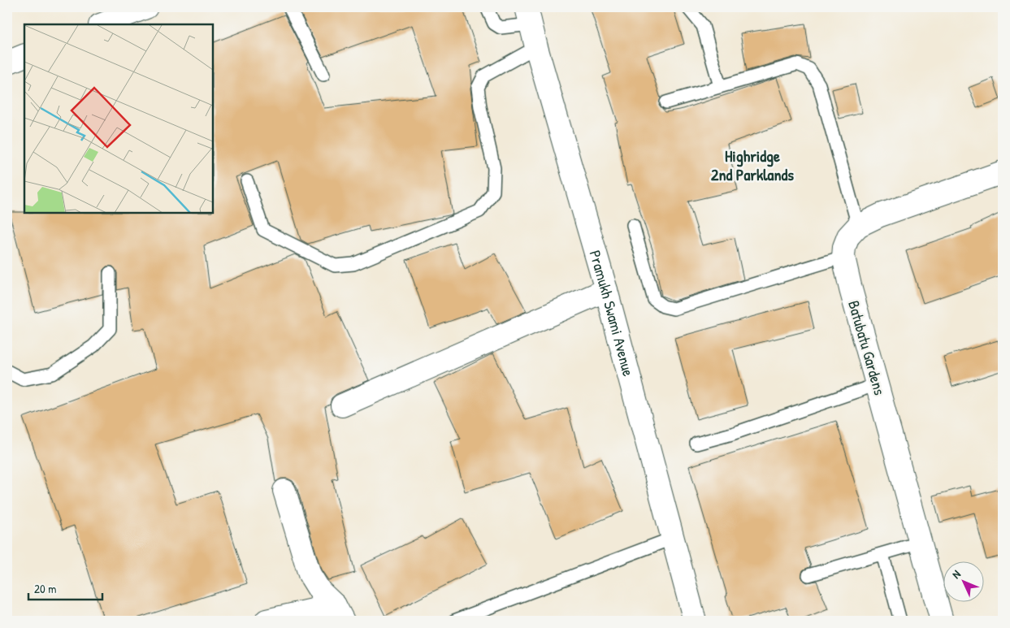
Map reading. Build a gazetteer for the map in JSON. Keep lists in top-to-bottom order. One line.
{"streets":{"street":["Pramukh Swami Avenue","Batubatu Gardens"]},"districts":["Highridge 2nd Parklands"],"scale_bar":"20 m","north":"top left"}
